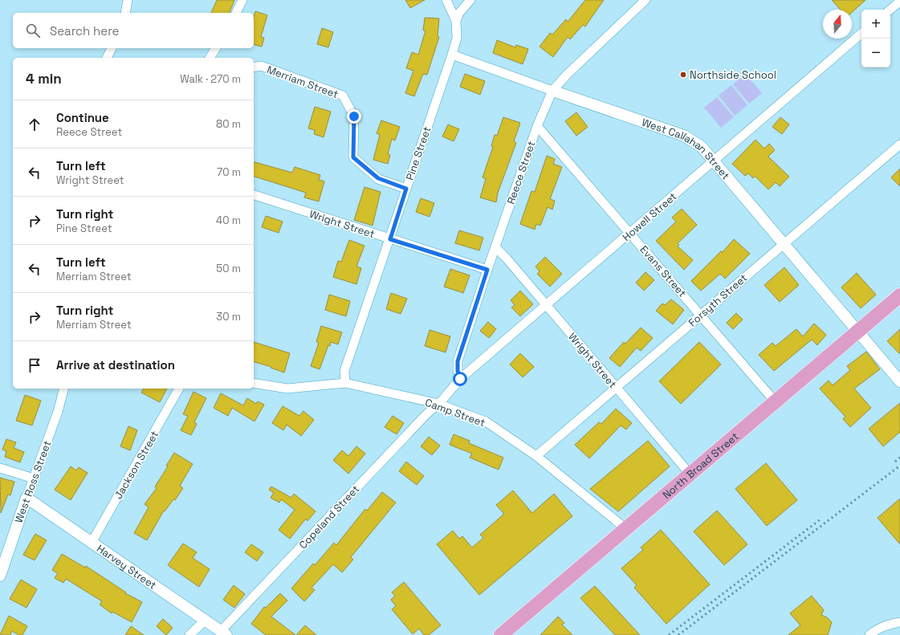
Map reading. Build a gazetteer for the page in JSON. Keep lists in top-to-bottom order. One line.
{"streets":{"main road":["North Broad Street"],"street":["Merriam Street","West Callahan Street","Pine Street","Reece Street","Howell Street","Wright Street","Evans Street","Forsyth Street","Camp Street","Jackson Street","West Ross Street","Copeland Street","Harvey Street"]},"crossings":[["Merriam Street","Pine Street"],["West Callahan Street","Pine Street"],["West Callahan Street","Reece Street"],["West Callahan Street","Howell Street"],["West Callahan Street","Forsyth Street"],["West Callahan Street","North Broad Street"],["Pine Street","Wright Street"],["Pine Street","Camp Street"],["Reece Street","Howell Street"],["Reece Street","Wright Street"],["Reece Street","Evans Street"],["Howell Street","Wright Street"],["Howell Street","Evans Street"],["Howell Street","Camp Street"],["Howell Street","Copeland Street"],["Wright Street","Forsyth Street"],["Wright Street","North Broad Street"],["Evans Street","Forsyth Street"],["Evans Street","North Broad Street"],["Forsyth Street","Camp Street"],["Camp Street","North Broad Street"],["Camp Street","Copeland Street"],["Jackson Street","Harvey Street"],["West Ross Street","Harvey Street"],["Copeland Street","Harvey Street"]],"places":["Northside School"],"north":"top","page":{"map_buttons":["+","−"],"search":"Search here","heading":["4 min","Walk · 270 m"],"list":[["Continue","Reece Street","80 m"],["Turn left","Wright Street","70 m"],["Turn right","Pine Street","40 m"],["Turn left","Merriam Street","50 m"],["Turn right","Merriam Street","30 m"],"Arrive at destination"]}}
